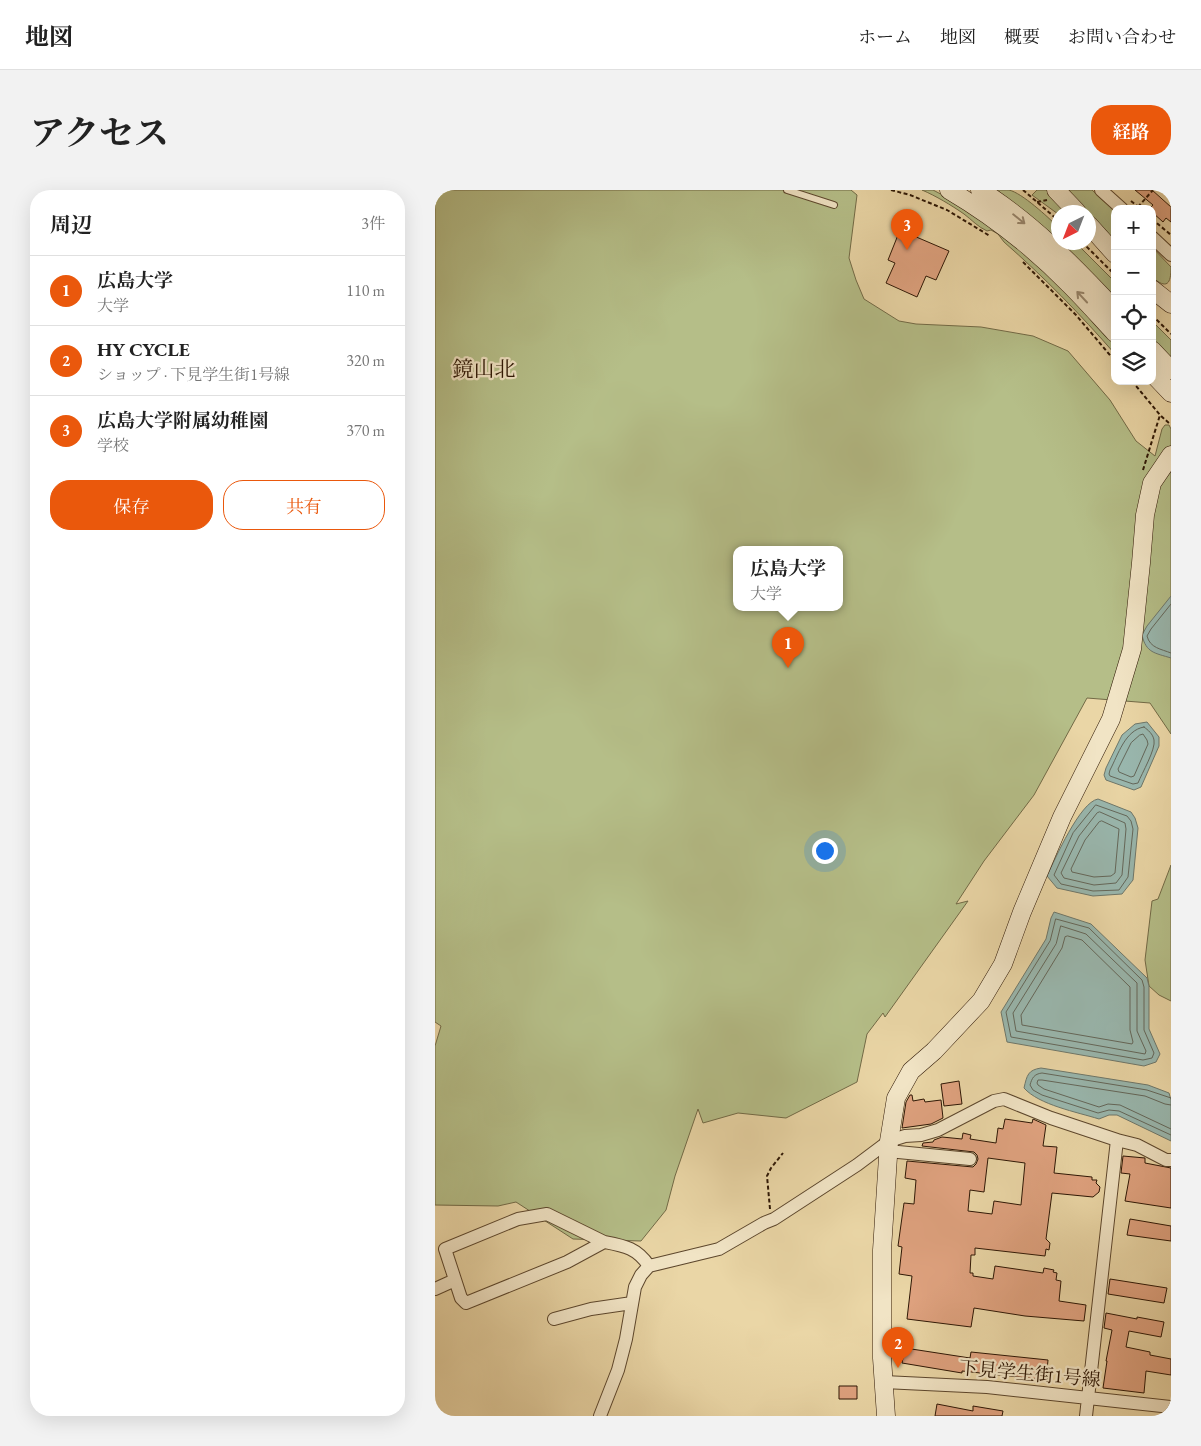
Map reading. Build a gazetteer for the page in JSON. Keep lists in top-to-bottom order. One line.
{"streets":{"street":["下見学生街1号線"]},"districts":["鏡山北"],"north":"bottom left","page":{"header":"地図","nav":["ホーム","地図","概要","お問い合わせ"],"title":"アクセス","buttons":["経路",["保存","共有"]],"heading":["周辺","3件"],"map_buttons":["+","−"],"pins":["3","1","2"],"list":[{"mark":"1","name":"広島大学","note":"大学","value":"110 m"},{"mark":"2","name":"HY CYCLE","note":"ショップ · 下見学生街1号線","value":"320 m"},{"mark":"3","name":"広島大学附属幼稚園","note":"学校","value":"370 m"}],"popup":["広島大学","大学"]}}
